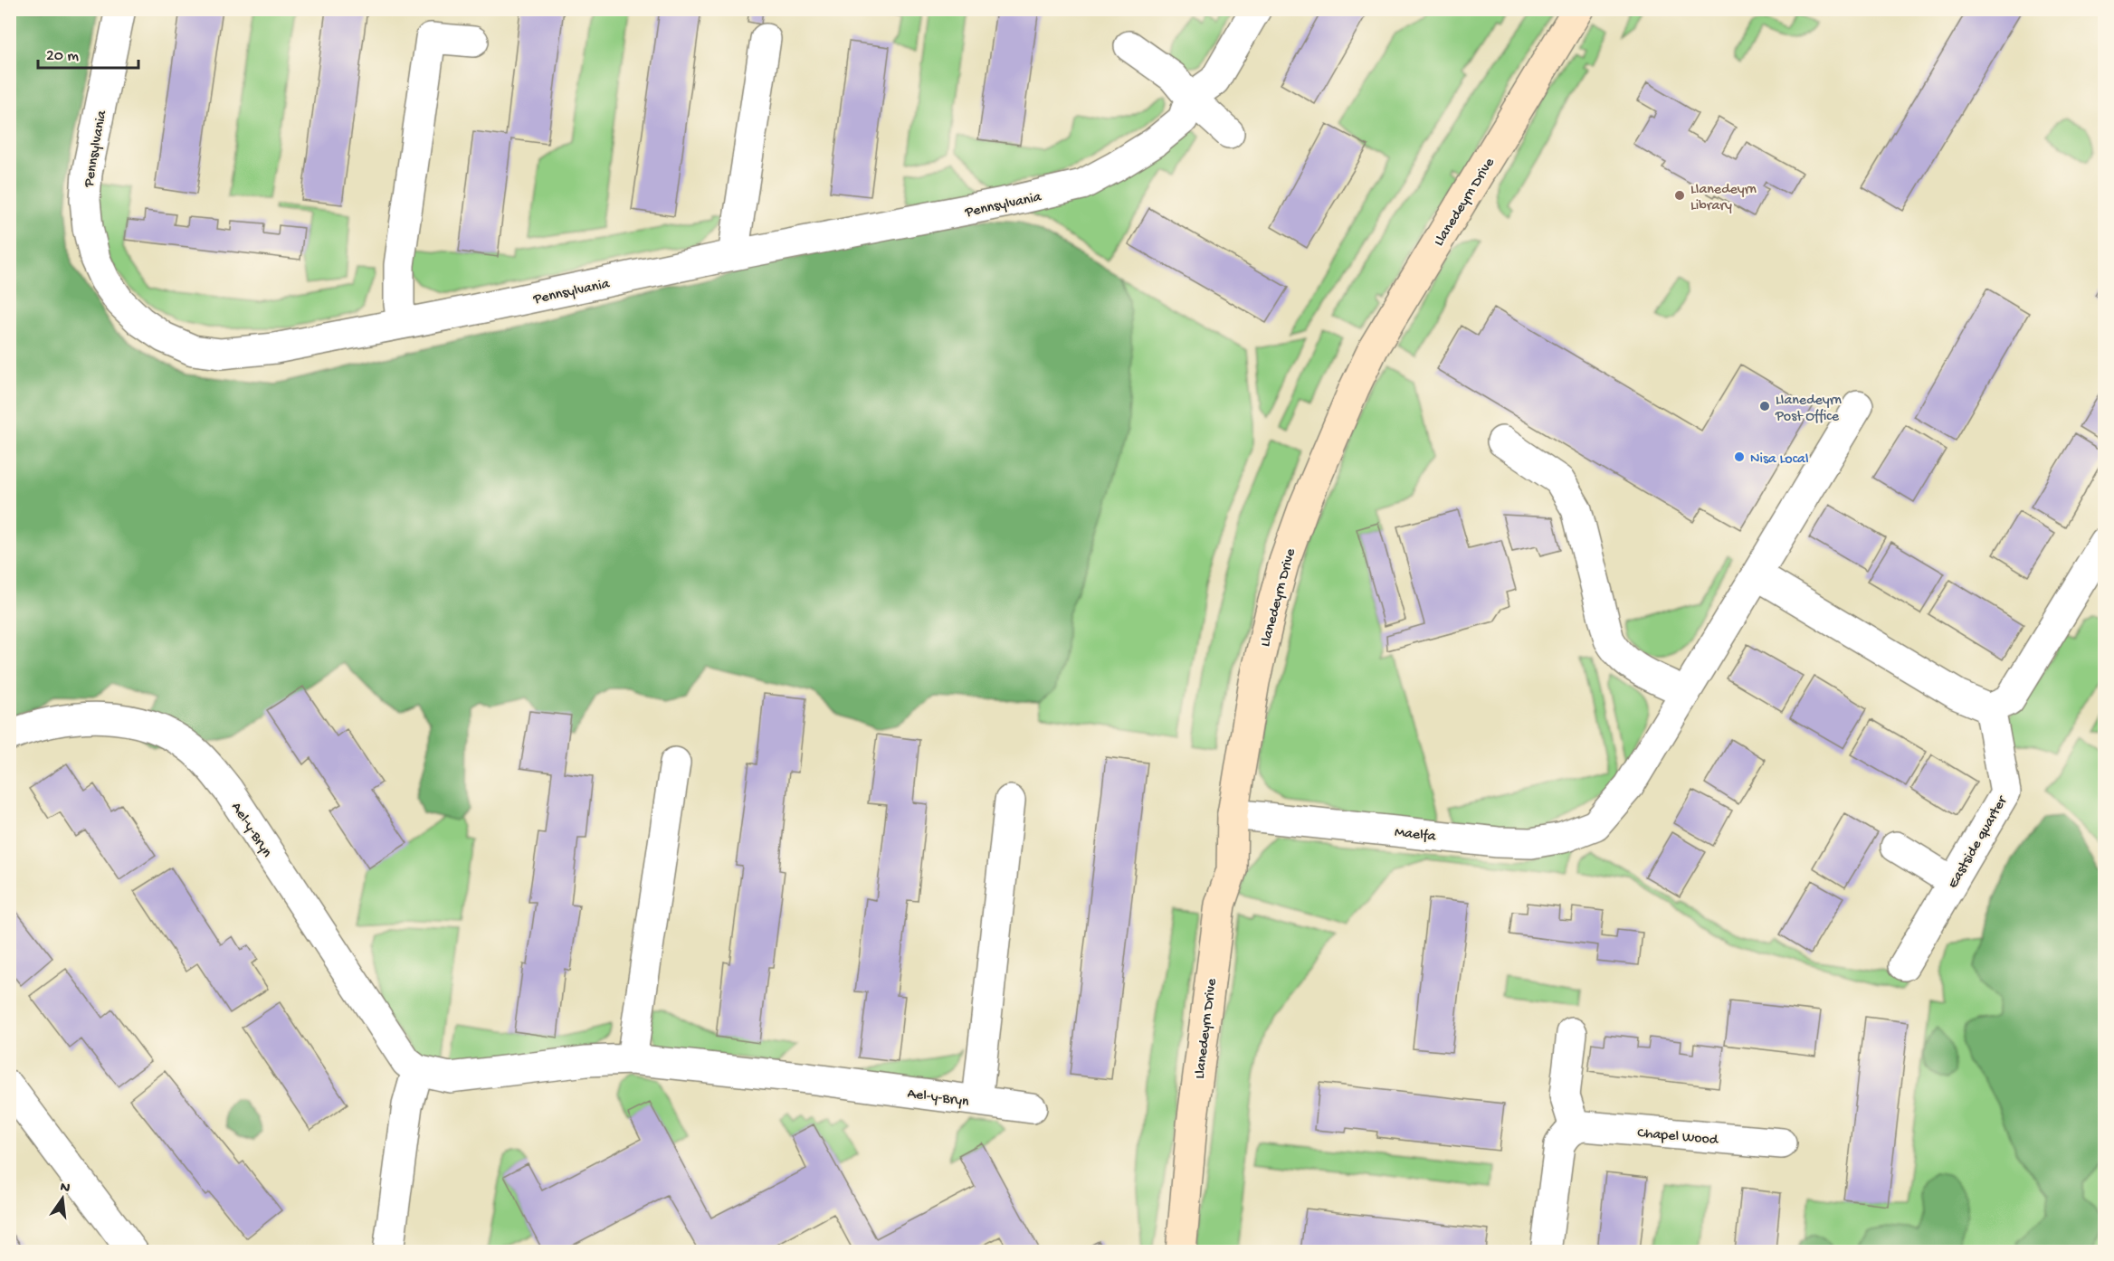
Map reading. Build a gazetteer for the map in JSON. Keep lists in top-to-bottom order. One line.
{"streets":{"street":["Pennsylvania","Llanedeyrn Drive","Ael-y-Bryn","Maelfa","Eastside quarter","Chapel Wood"]},"crossings":[["Llanedeyrn Drive","Maelfa"]],"places":["Llanedeyrn Library","Llanedeyrn Post Office","Nisa Local"],"scale_bar":"20 m","north":"top"}
